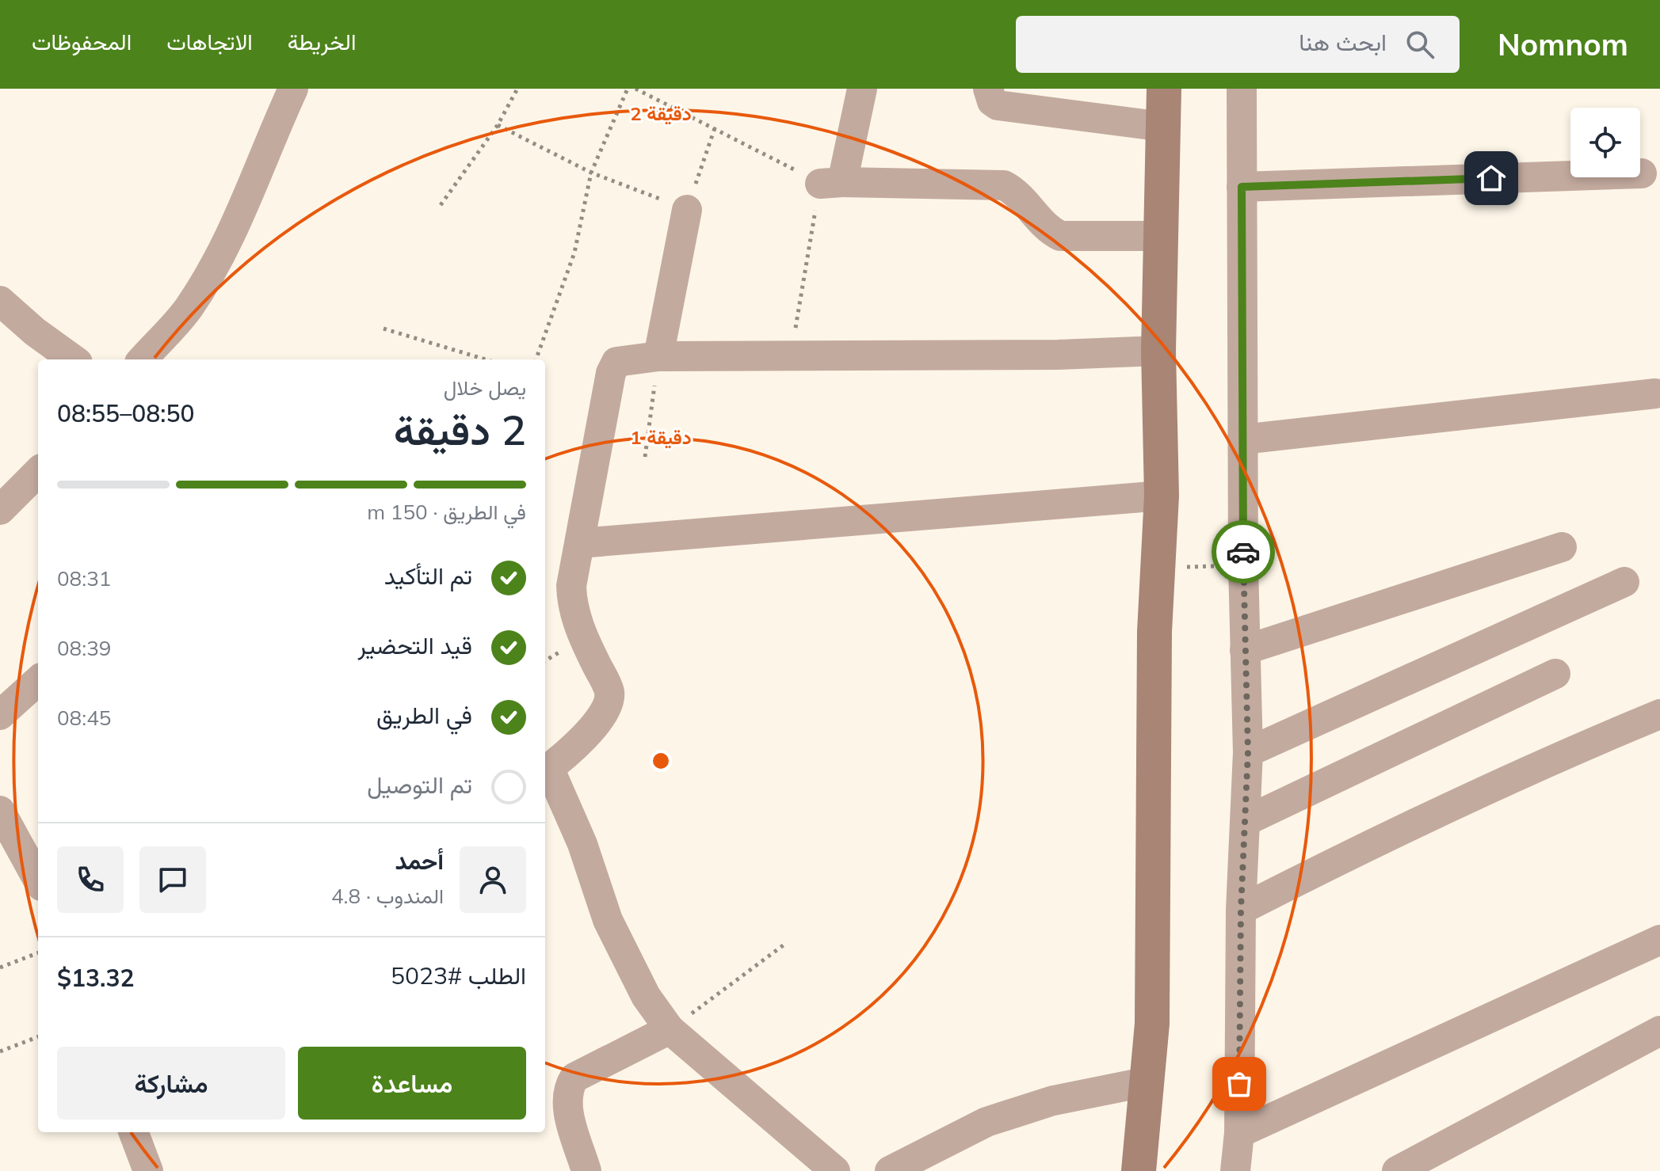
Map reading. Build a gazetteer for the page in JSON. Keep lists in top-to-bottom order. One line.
{"page":{"header":"Nomnom","search":"ابحث هنا","nav":["الخريطة","الاتجاهات","المحفوظات"],"heading":["2 دقيقة","يصل خلال","08:50–08:55"],"panel":["أحمد","المندوب · 4.8","الطلب #5023","$13.32"],"bar":"في الطريق · 150 m","list":[["تم التأكيد","08:31"],["قيد التحضير","08:39"],["في الطريق","08:45"],"تم التوصيل"],"buttons":["مساعدة","مشاركة"]},"rings":["2 دقيقة","1 دقيقة"]}
